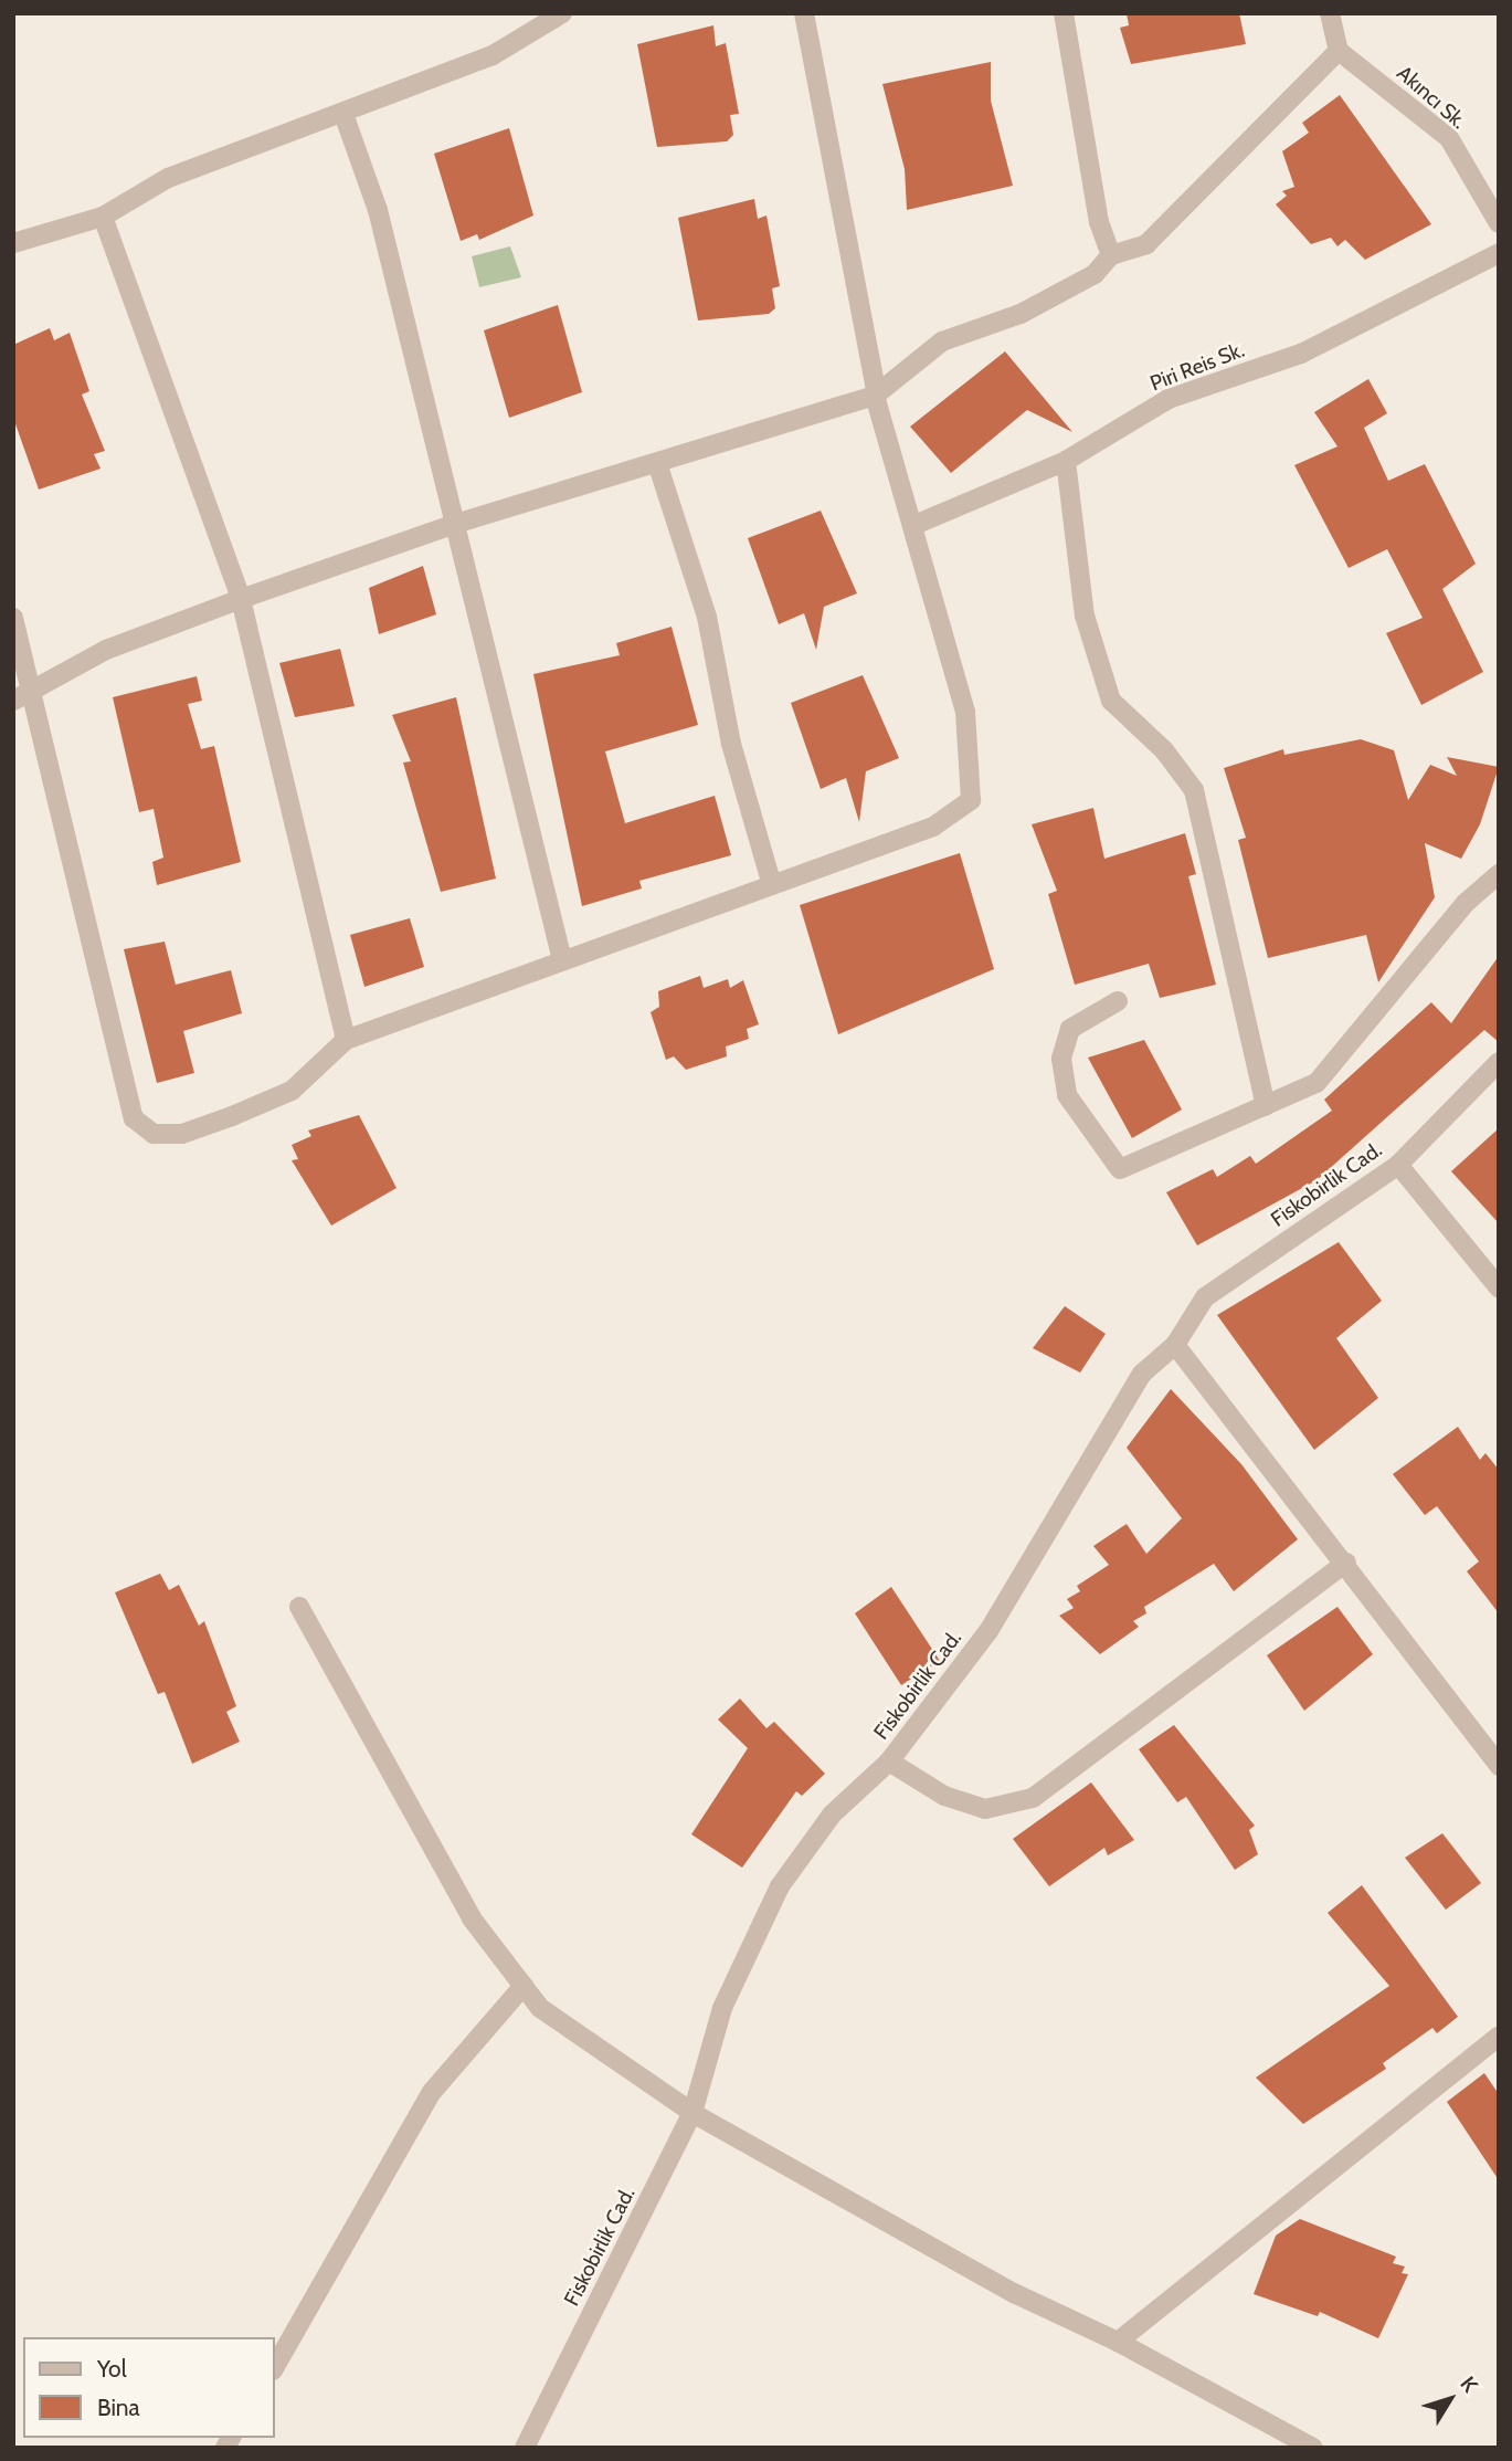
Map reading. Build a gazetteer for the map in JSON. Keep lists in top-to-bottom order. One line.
{"streets":{"street":["Akıncı Sk.","Piri Reis Sk.","Fiskobirlik Cad."]},"legend":["Yol","Bina"],"north":"top right"}
